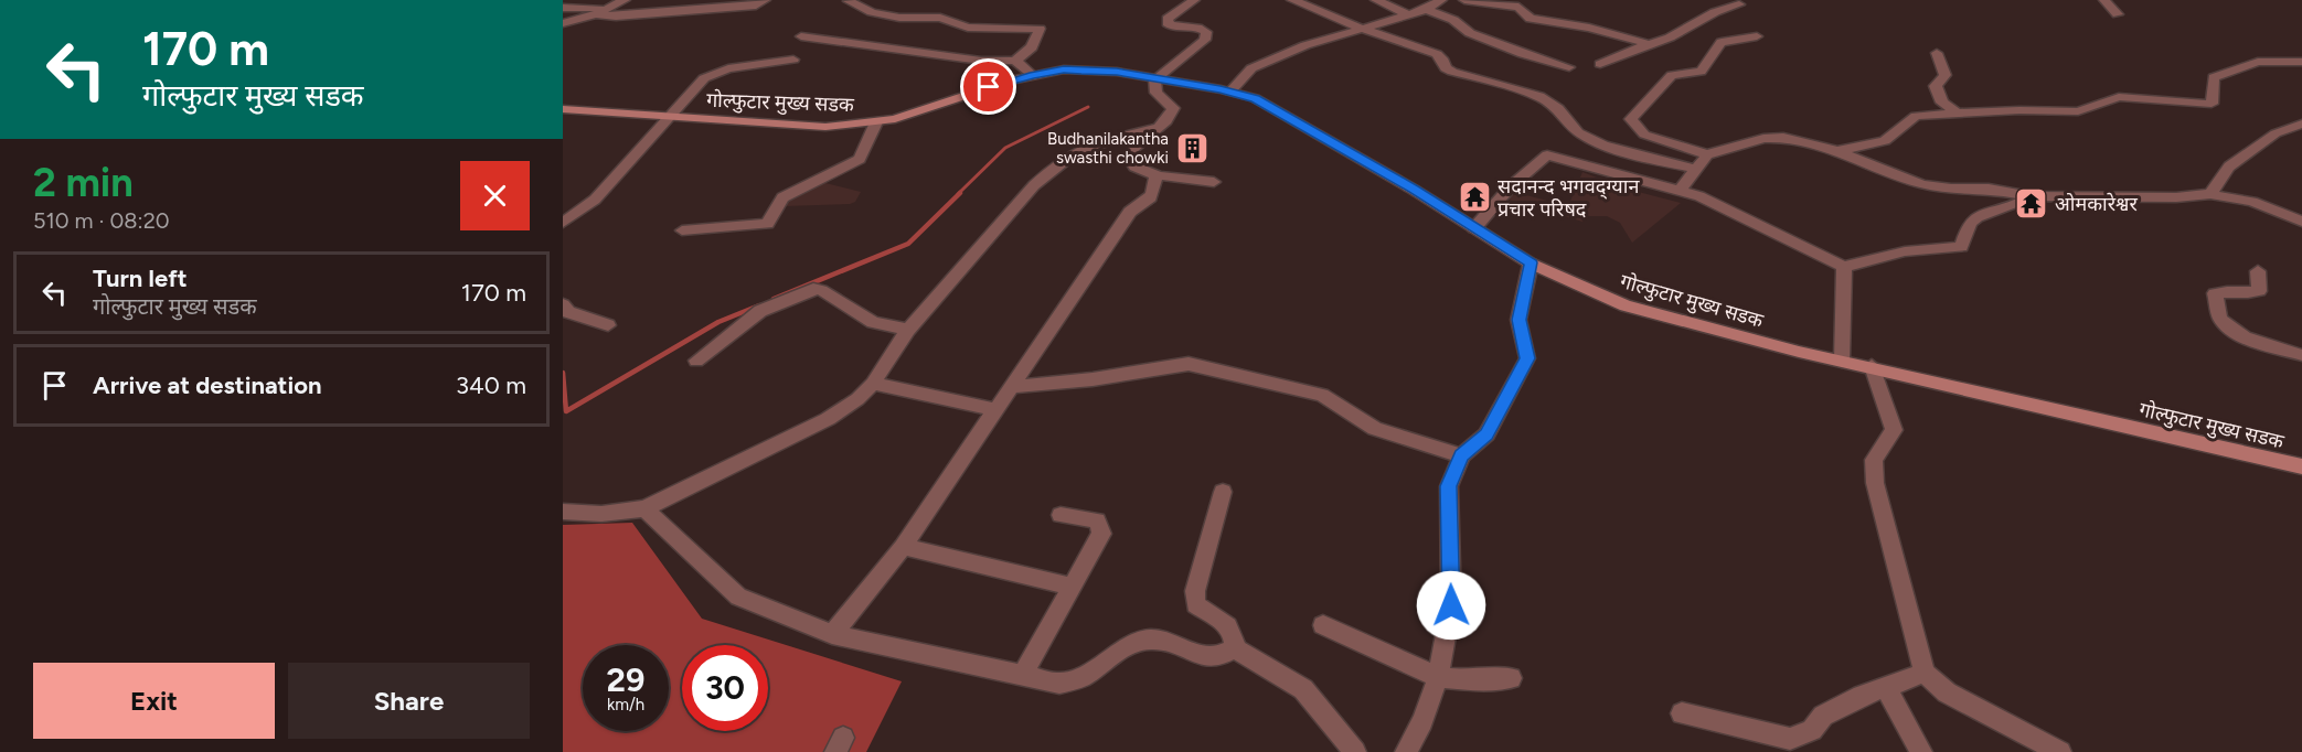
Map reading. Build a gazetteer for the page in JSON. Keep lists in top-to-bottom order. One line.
{"streets":{"main road":["गोल्फुटार मुख्य सडक"]},"places":{"building":["Budhanilakantha swasthi chowki"],"temple":["सदानन्द भगवद्ग्यान प्रचार परिषद","ओमकारेश्वर"]},"page":{"turn":["170 m","गोल्फुटार मुख्य सडक"],"heading":["2 min","510 m · 08:20"],"list":[{"name":"Turn left","note":"गोल्फुटार मुख्य सडक","value":"170 m"},{"name":"Arrive at destination","value":"340 m"}],"speed":"29 km/h","limit":"30","buttons":["Exit","Share"]}}
